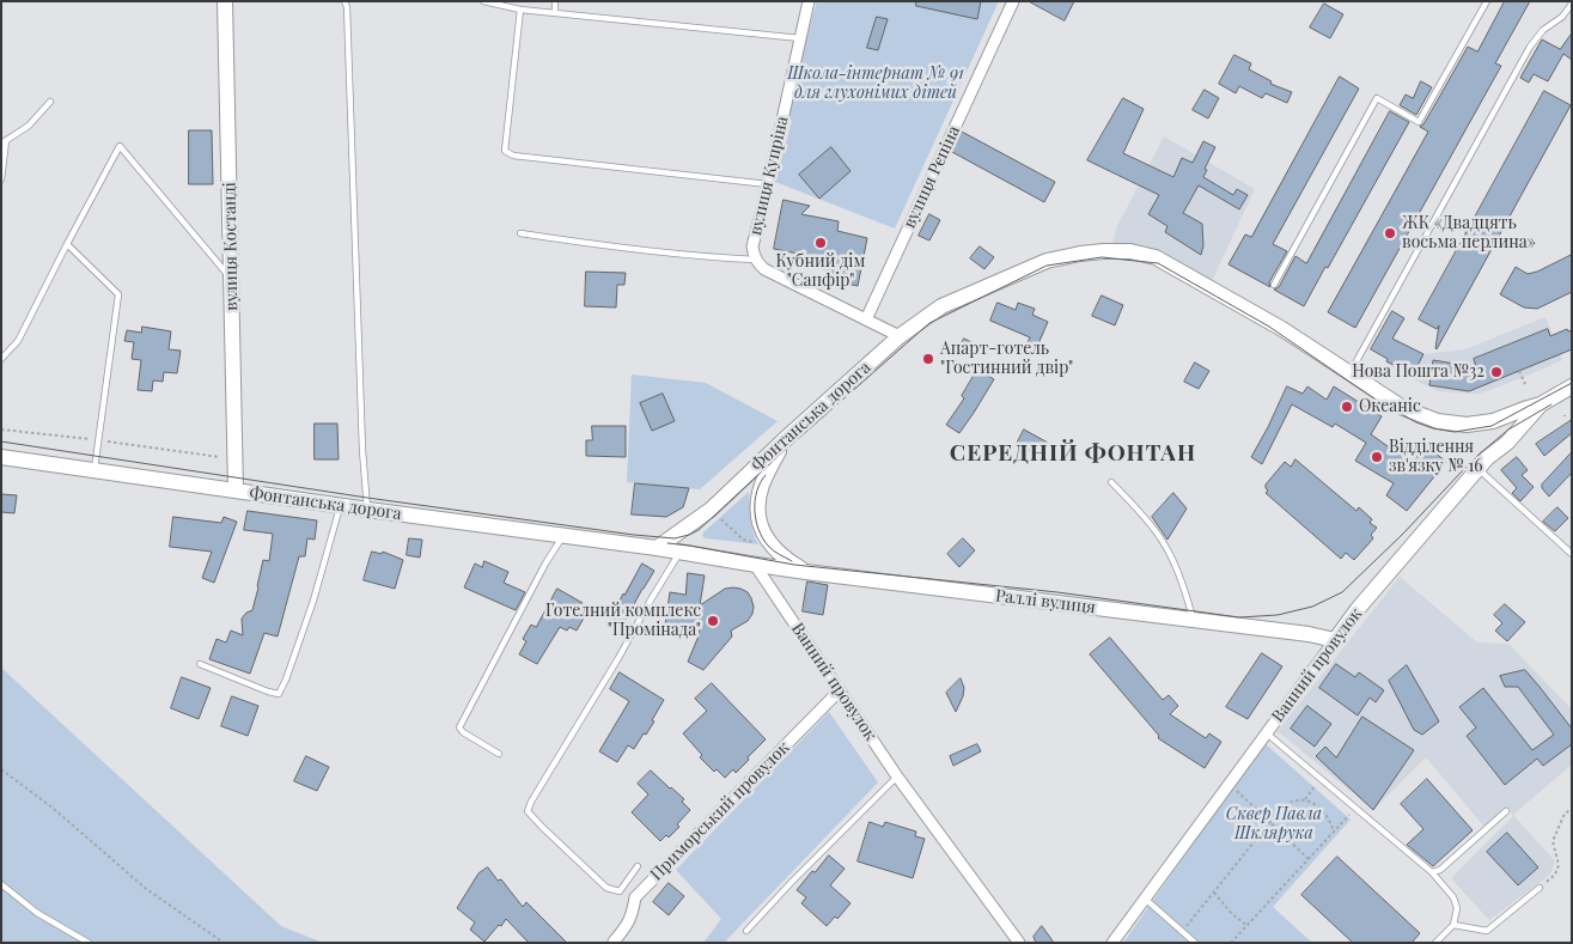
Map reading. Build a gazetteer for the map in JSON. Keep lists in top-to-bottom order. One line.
{"streets":{"main road":["вулиця Костанді","Фонтанська дорога","Раллі вулиця","Ванний провулок"],"street":["вулиця Купріна","вулиця Рєпіна","Приморський провулок"]},"crossings":[["вулиця Купріна","вулиця Рєпіна"],["вулиця Купріна","Фонтанська дорога"],["вулиця Костанді","Фонтанська дорога"],["Фонтанська дорога","Раллі вулиця"],["Фонтанська дорога","Ванний провулок"],["Раллі вулиця","Ванний провулок"],["Ванний провулок","Приморський провулок"]],"districts":["СЕРЕДНІЙ ФОНТАН"],"parks":["Школа-інтернат № 91 для глухонімих дітей","Сквер Павла Шклярука"],"places":["ЖК «Двадцять восьма перлина»","Кубний дім \"Сапфір\"","Апарт-готель \"Гостинний двір\"","Нова Пошта №32","Океаніс","Відділення зв'язку № 16","Готелний комплекс \"Промінада\""]}
